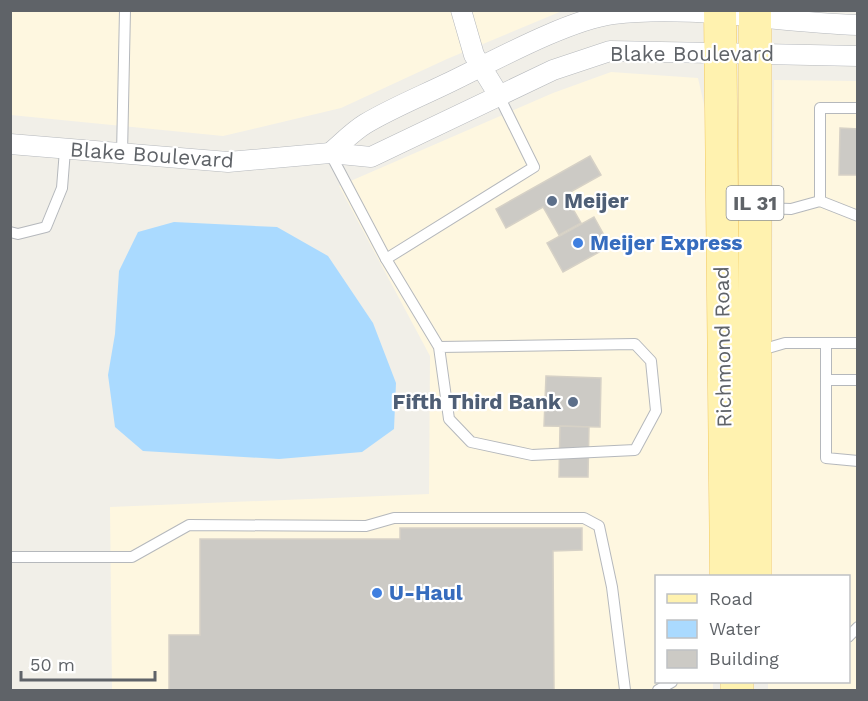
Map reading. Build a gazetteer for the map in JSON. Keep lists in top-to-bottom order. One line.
{"streets":{"main road":["IL 31","Richmond Road"],"street":["Blake Boulevard"]},"crossings":[["Blake Boulevard","Richmond Road"]],"places":["Meijer","Meijer Express","Fifth Third Bank","U-Haul"],"legend":["Road","Water","Building"],"scale_bar":"50 m"}
